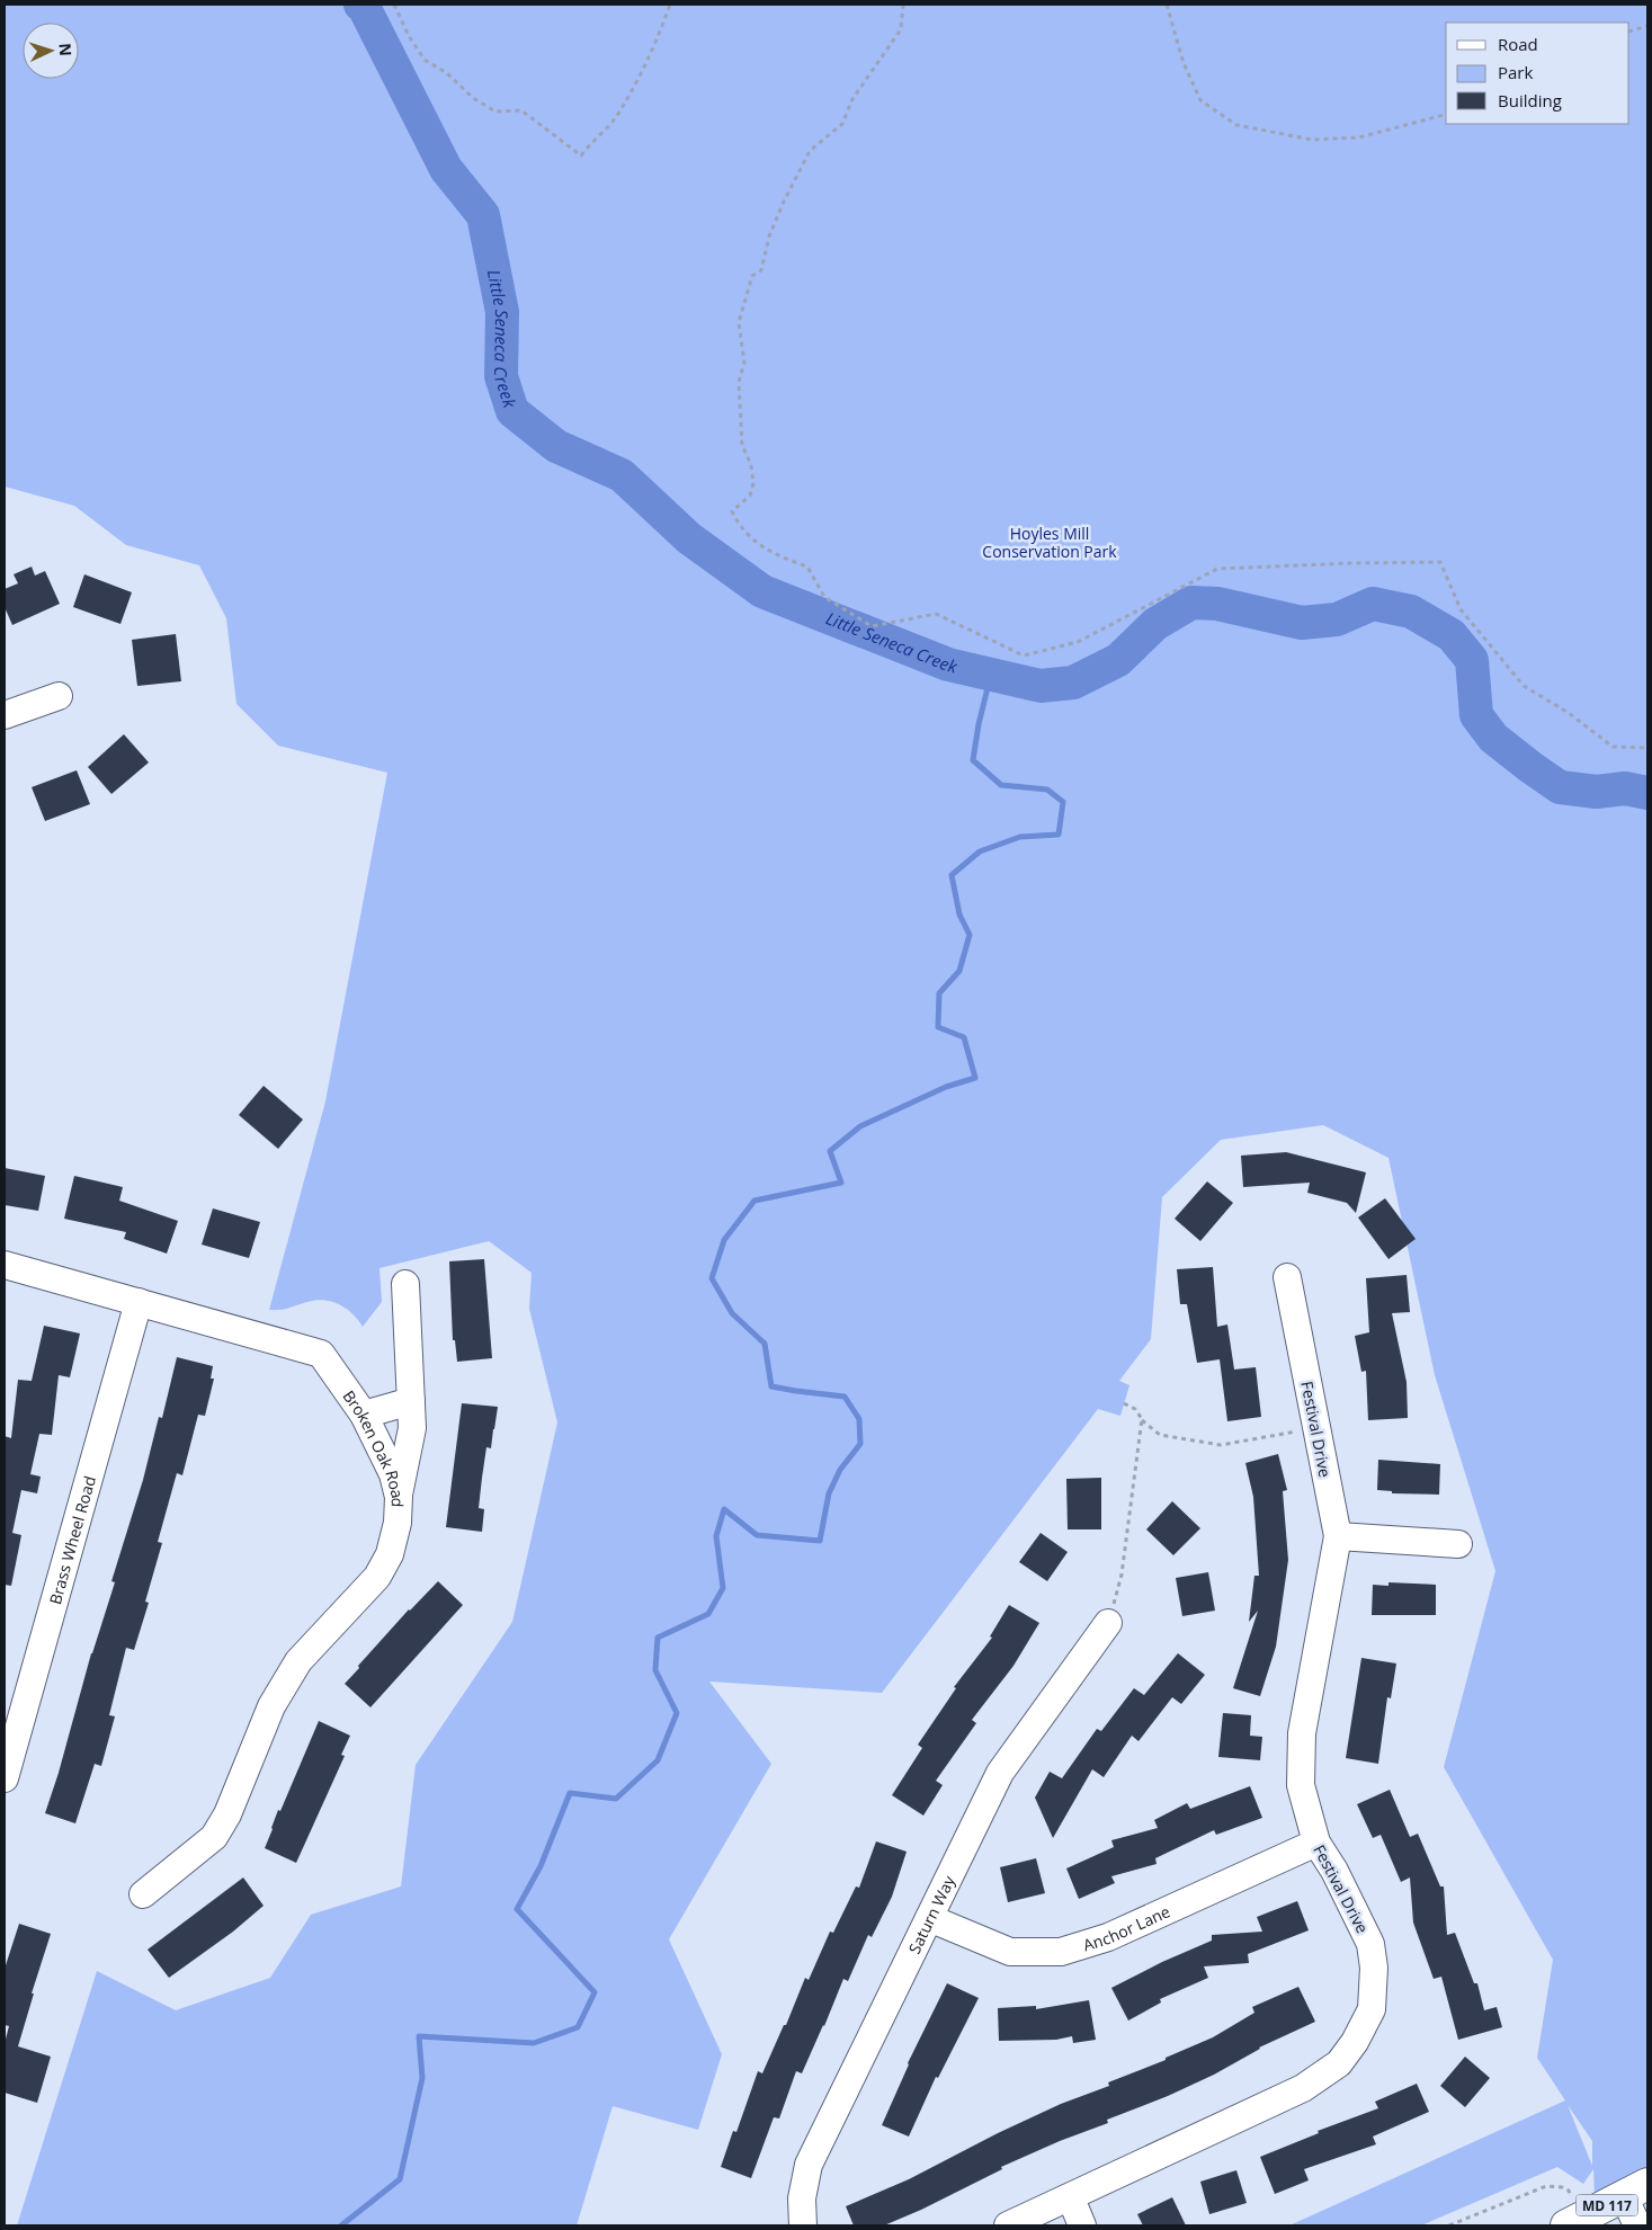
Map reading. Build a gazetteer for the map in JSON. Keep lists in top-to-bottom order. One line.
{"streets":{"main road":["MD 117"],"street":["Festival Drive","Broken Oak Road","Brass Wheel Road","Saturn Way","Anchor Lane"]},"crossings":[["Festival Drive","Anchor Lane"],["Broken Oak Road","Brass Wheel Road"],["Saturn Way","Anchor Lane"]],"water":["Little Seneca Creek"],"parks":["Hoyles Mill Conservation Park"],"legend":["Road","Park","Building"],"north":"right"}
